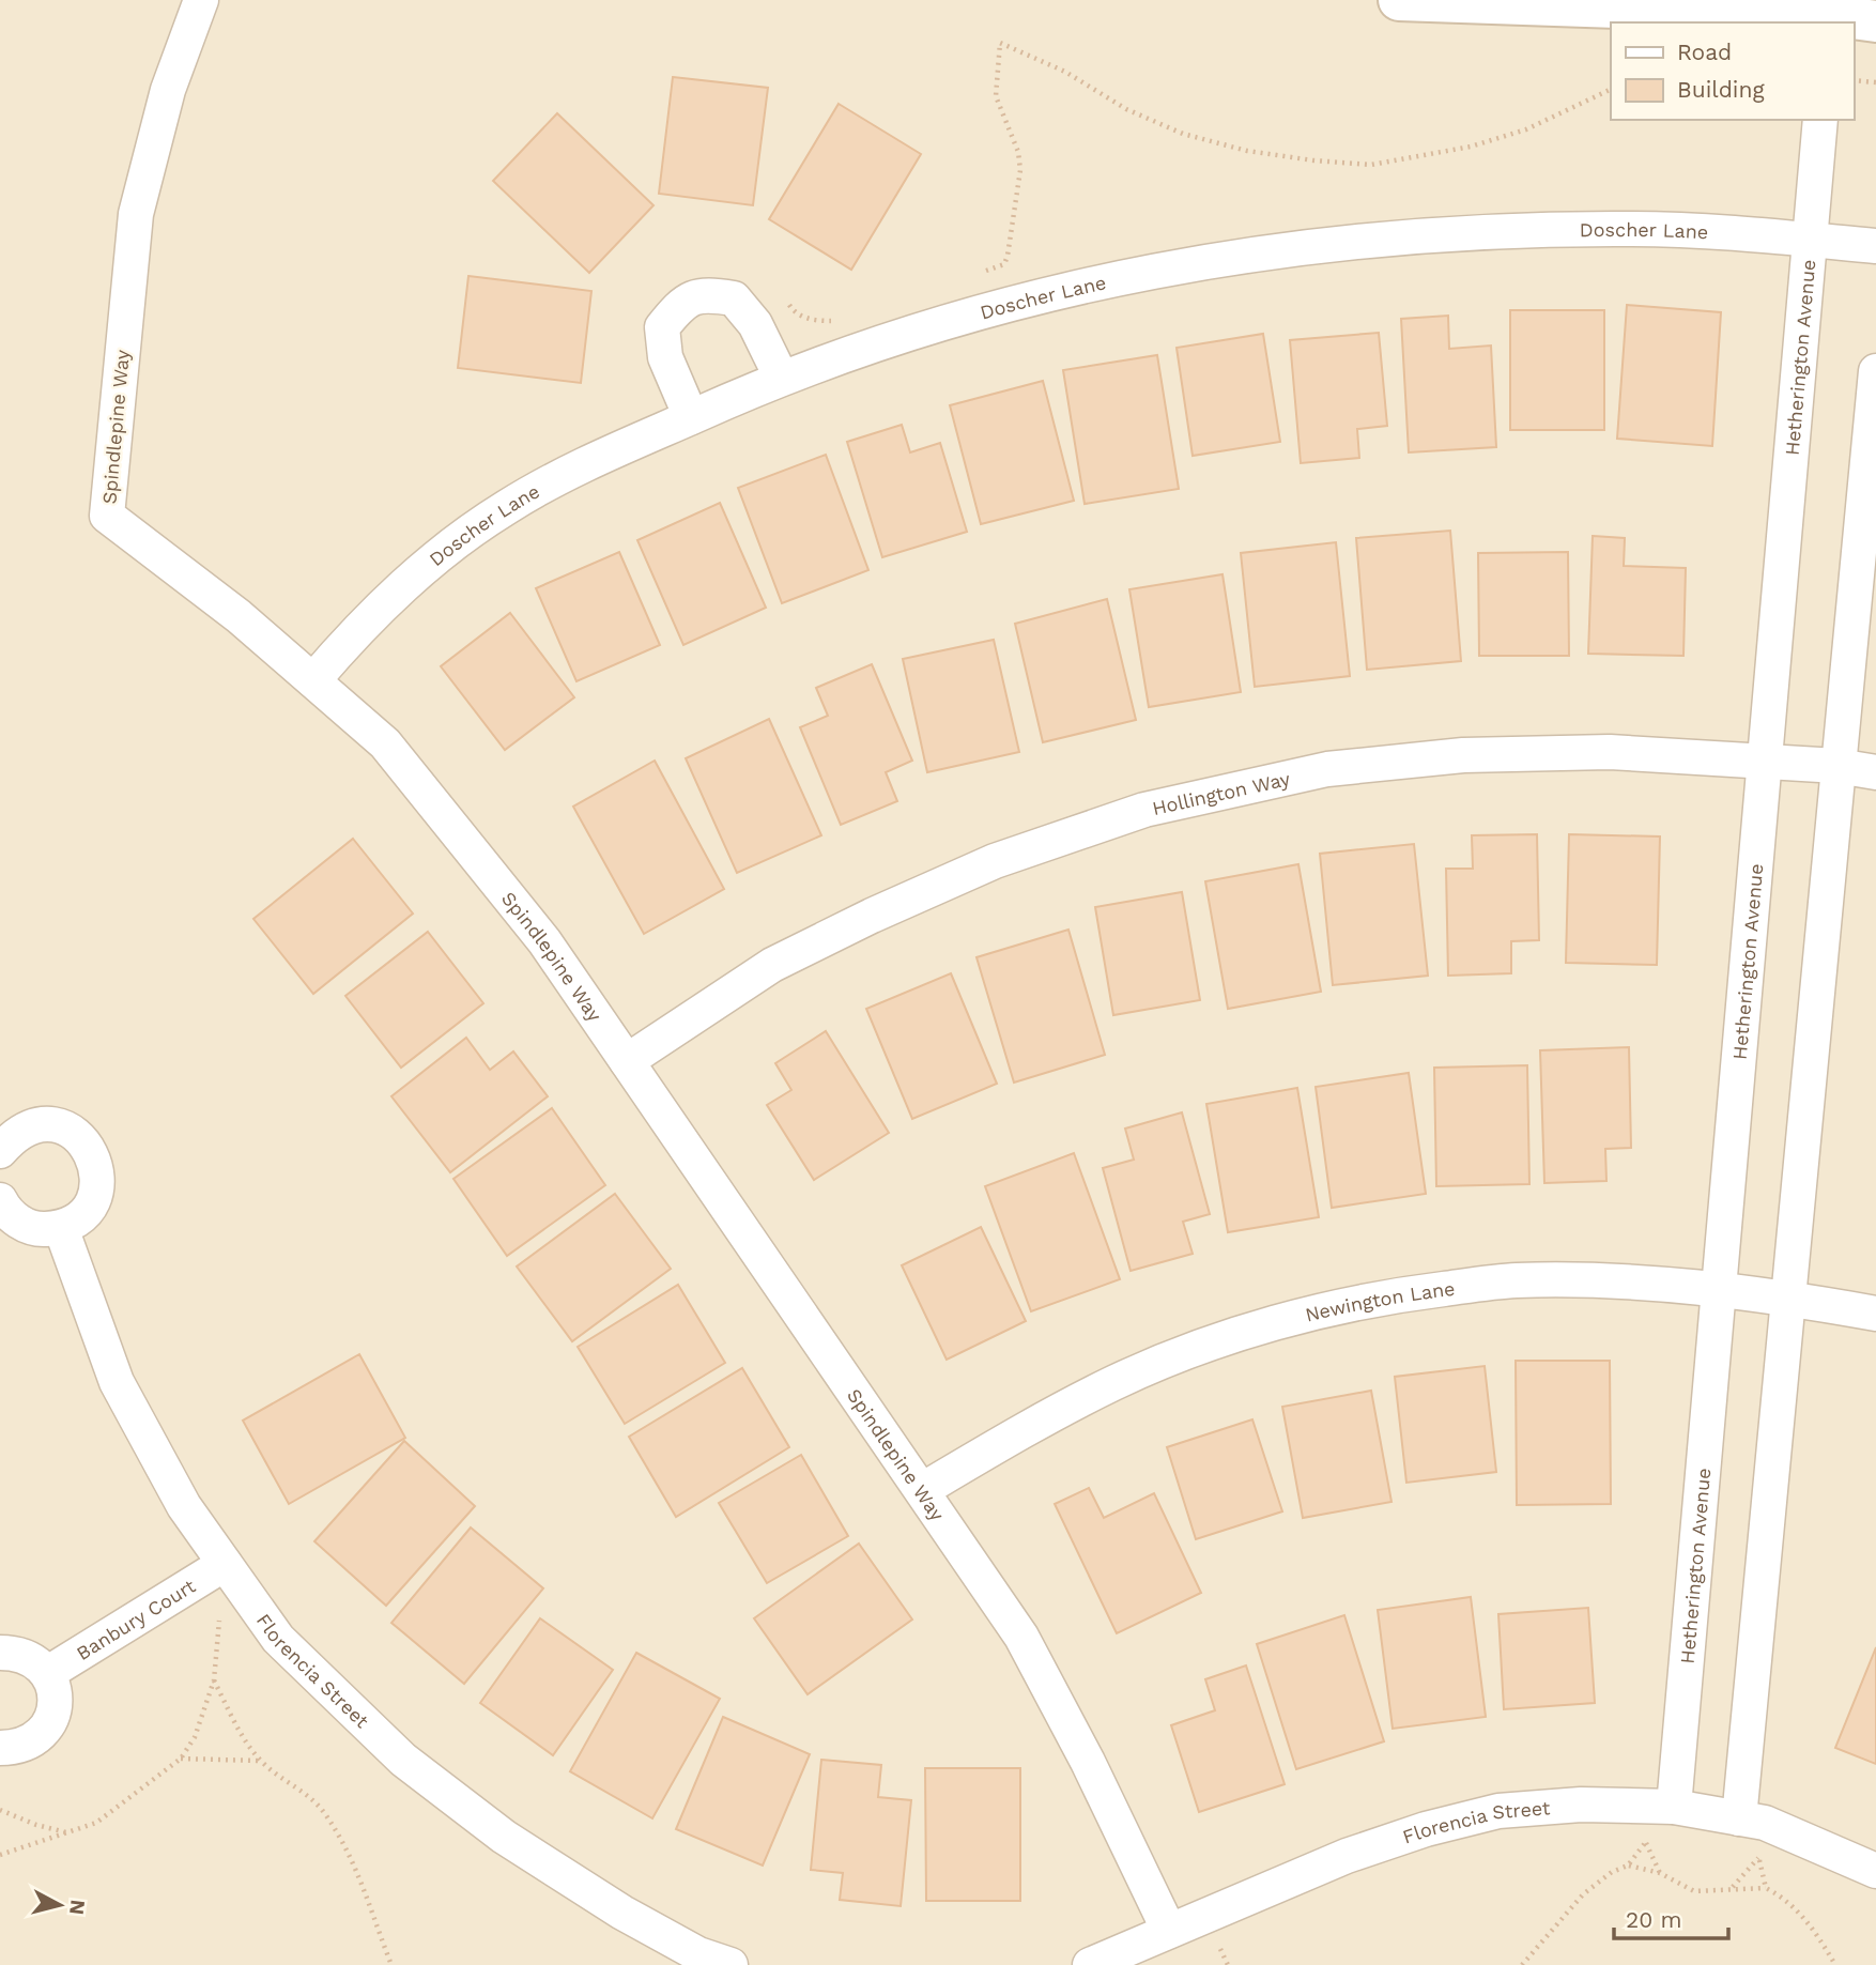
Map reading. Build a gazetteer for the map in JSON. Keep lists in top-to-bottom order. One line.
{"streets":{"street":["Doscher Lane","Hetherington Avenue","Spindlepine Way","Hollington Way","Newington Lane","Banbury Court","Florencia Street"]},"crossings":[["Doscher Lane","Hetherington Avenue"],["Doscher Lane","Spindlepine Way"],["Hetherington Avenue","Hollington Way"],["Hetherington Avenue","Newington Lane"],["Hetherington Avenue","Florencia Street"],["Spindlepine Way","Hollington Way"],["Spindlepine Way","Newington Lane"],["Spindlepine Way","Florencia Street"],["Banbury Court","Florencia Street"]],"legend":["Road","Building"],"scale_bar":"20 m","north":"right"}
